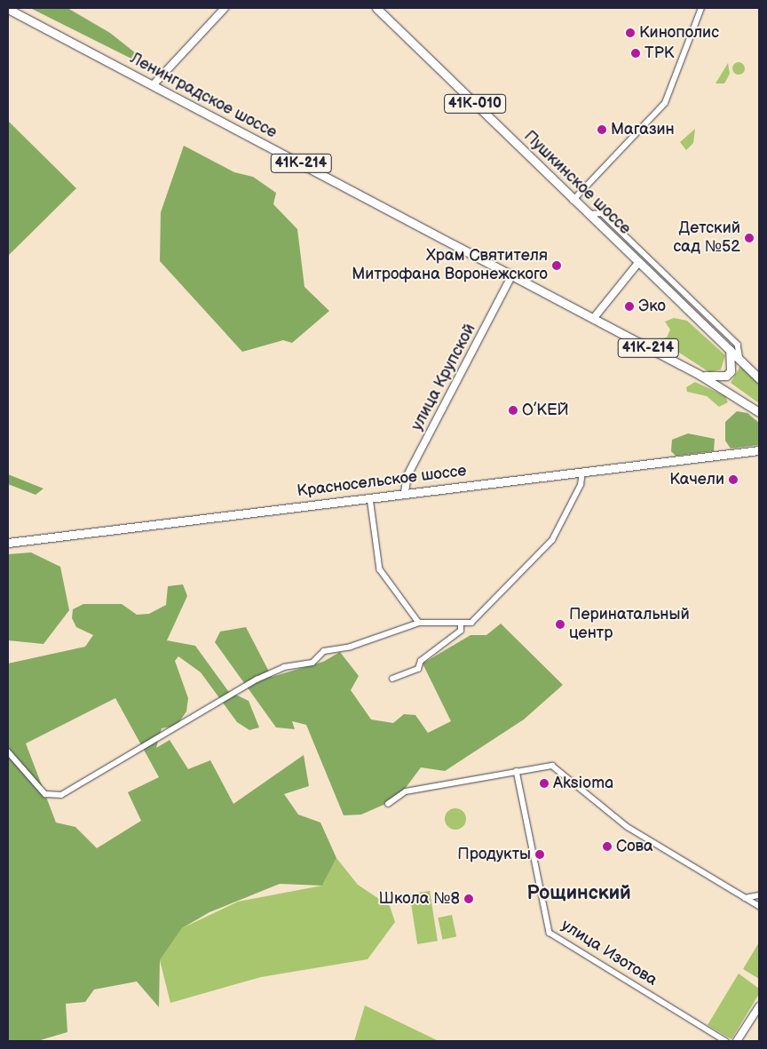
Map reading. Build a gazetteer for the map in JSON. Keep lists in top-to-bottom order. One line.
{"streets":{"main road":["Ленинградское шоссе","41К-010","41К-214","Пушкинское шоссе","Красносельское шоссе"],"street":["улица Крупской","улица Изотова"]},"crossings":[["Ленинградское шоссе","улица Крупской"],["улица Крупской","Красносельское шоссе"]],"districts":["Рощинский"],"places":["Кинополис","ТРК","Магазин","Детский сад №52","Храм Святителя Митрофана Воронежского","Эко","О’КЕЙ","Качели","Перинатальный центр","Aksioma","Сова","Продукты","Школа №8"]}
